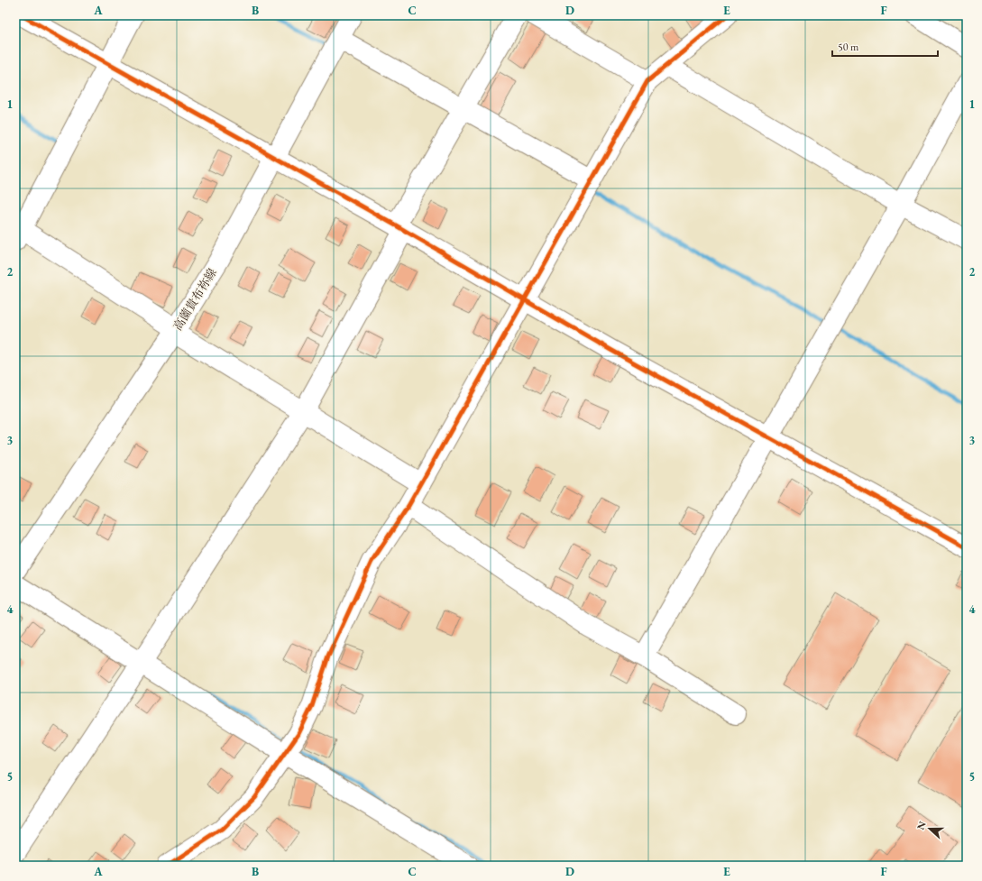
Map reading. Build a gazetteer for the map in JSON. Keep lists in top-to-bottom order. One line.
{"streets":{"street":["高薗貴布祢線"]},"scale_bar":"50 m","north":"left","grid":{"columns":["A","B","C","D","E","F"],"rows":["1","2","3","4","5"]}}
